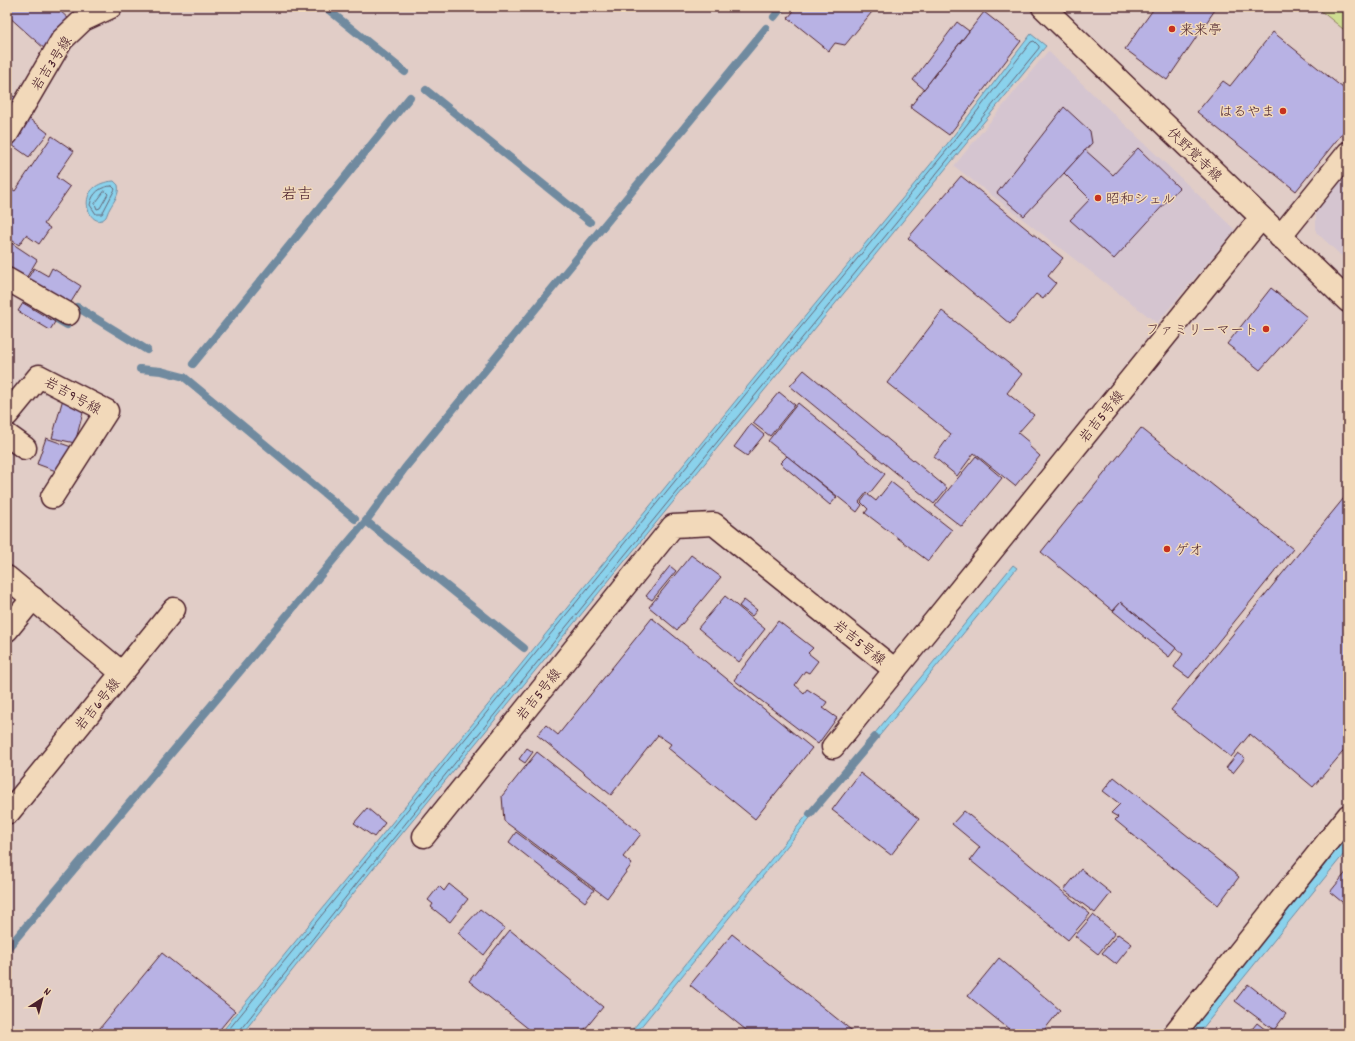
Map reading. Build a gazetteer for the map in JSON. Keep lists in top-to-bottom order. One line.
{"streets":{"street":["岩吉3号線","伏野覚寺線","岩吉9号線","岩吉5号線","岩吉6号線"]},"crossings":[["伏野覚寺線","岩吉5号線"]],"districts":["岩吉"],"places":["来来亭","はるやま","昭和シェル","ファミリーマート","ゲオ"],"north":"top right"}
